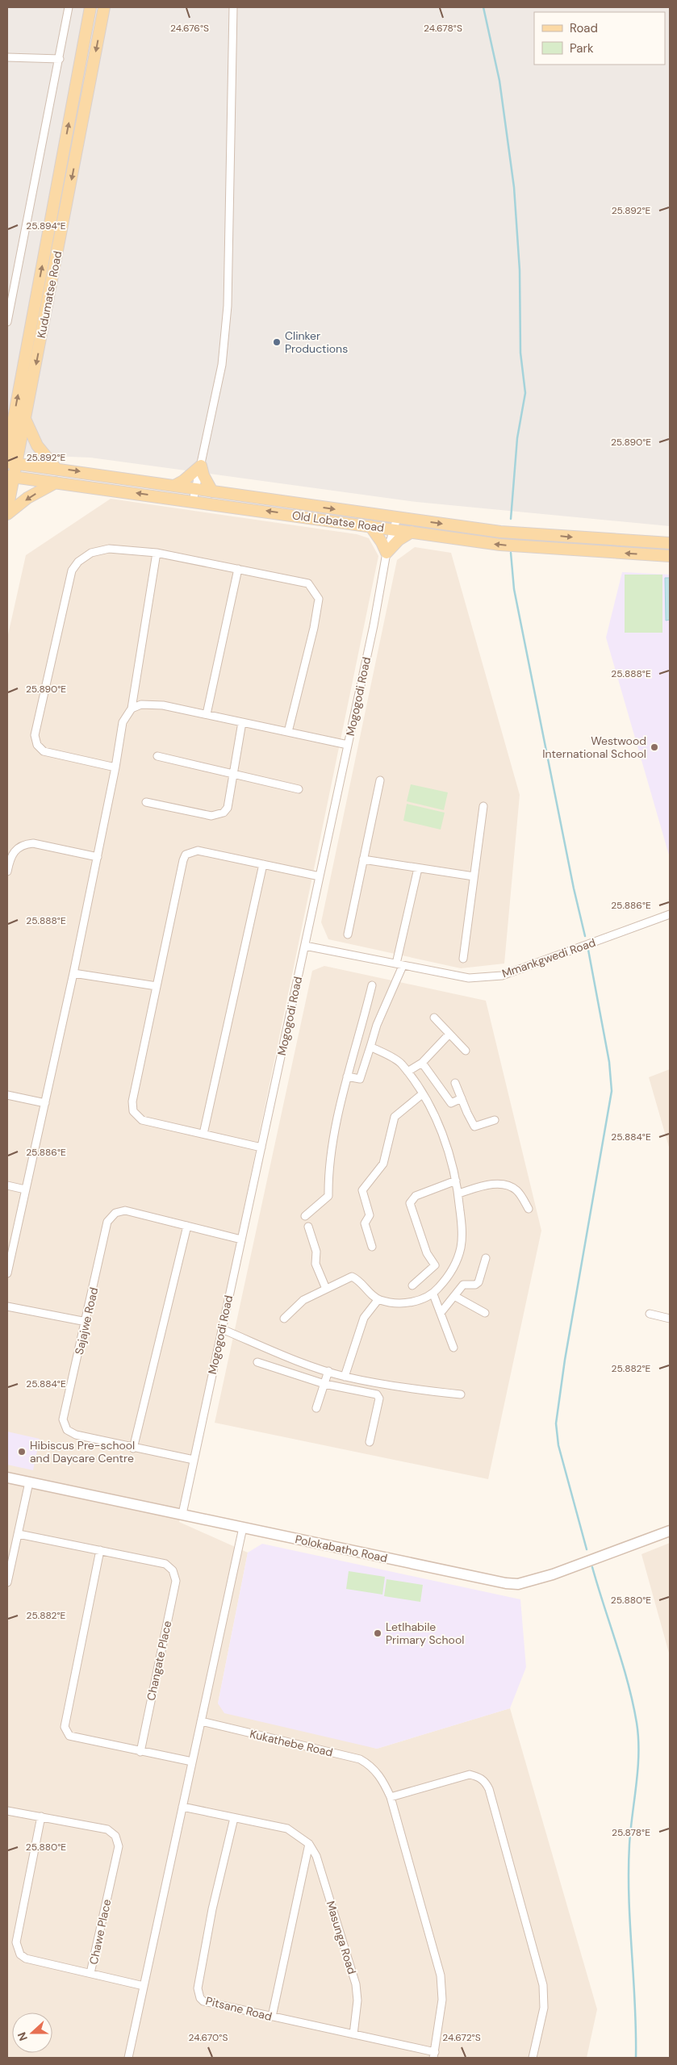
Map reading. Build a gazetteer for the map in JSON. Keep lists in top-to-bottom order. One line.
{"streets":{"main road":["Kudumatse Road","Old Lobatse Road"],"street":["Mogogodi Road","Mmankgwedi Road","Sajajwe Road","Polokabatho Road","Changate Place","Kukathebe Road","Chawe Place","Masunga Road","Pitsane Road"]},"crossings":[["Kudumatse Road","Old Lobatse Road"],["Old Lobatse Road","Mogogodi Road"],["Mogogodi Road","Mmankgwedi Road"],["Mogogodi Road","Sajajwe Road"],["Mogogodi Road","Polokabatho Road"],["Masunga Road","Pitsane Road"]],"places":["Clinker Productions","Westwood International School","Hibiscus Pre-school and Daycare Centre","Letlhabile Primary School"],"legend":["Road","Park"],"north":"left","coordinates":["24.676°S","24.678°S","25.892°E","25.894°E","25.890°E","25.888°E","25.886°E","25.884°E","25.882°E","25.880°E","25.878°E","24.670°S","24.672°S"]}
